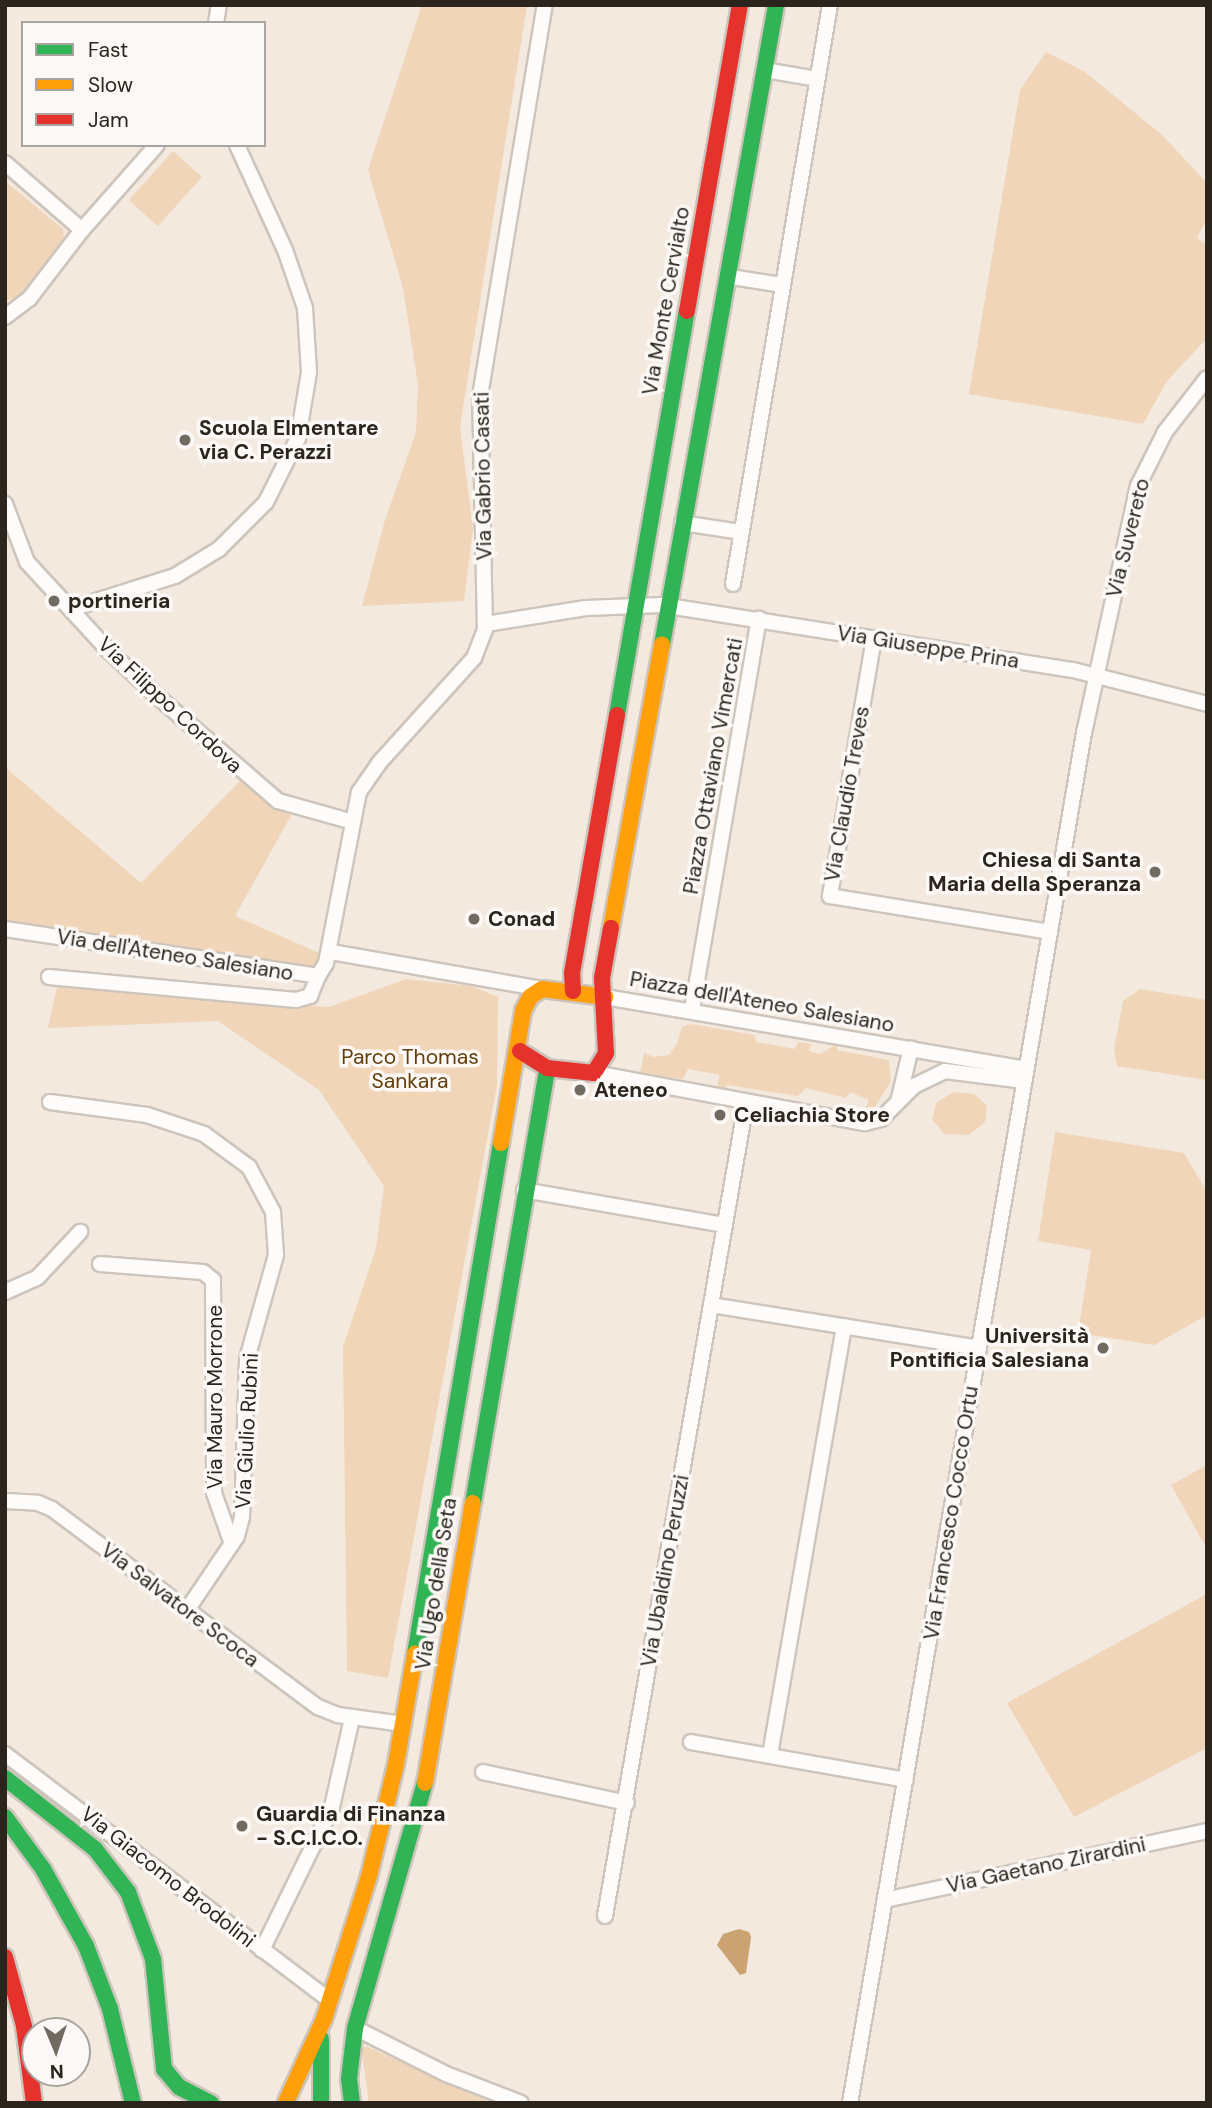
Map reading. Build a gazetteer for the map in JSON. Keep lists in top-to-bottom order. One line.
{"streets":{"street":["Via Monte Cervialto","Via Gabrio Casati","Via Suvereto","Via Giuseppe Prina","Via Filippo Cordova","Piazza Ottaviano Vimercati","Via Claudio Treves","Via dell'Ateneo Salesiano","Piazza dell'Ateneo Salesiano","Via Mauro Morrone","Via Giulio Rubini","Via Francesco Cocco Ortu","Via Ubaldino Peruzzi","Via Ugo della Seta","Via Salvatore Scoca","Via Gaetano Zirardini","Via Giacomo Brodolini"]},"crossings":[["Via Monte Cervialto","Piazza Ottaviano Vimercati"],["Via Gabrio Casati","Via Filippo Cordova"],["Via Gabrio Casati","Piazza Ottaviano Vimercati"],["Via Gabrio Casati","Via dell'Ateneo Salesiano"],["Via Suvereto","Via Giuseppe Prina"],["Via Suvereto","Via Francesco Cocco Ortu"],["Via Giuseppe Prina","Piazza Ottaviano Vimercati"],["Via Giuseppe Prina","Via Claudio Treves"],["Via Giuseppe Prina","Via Francesco Cocco Ortu"],["Via Filippo Cordova","Via dell'Ateneo Salesiano"],["Piazza Ottaviano Vimercati","Piazza dell'Ateneo Salesiano"],["Via Claudio Treves","Via Francesco Cocco Ortu"],["Piazza dell'Ateneo Salesiano","Via Francesco Cocco Ortu"],["Piazza dell'Ateneo Salesiano","Via Ugo della Seta"],["Via Mauro Morrone","Via Giulio Rubini"],["Via Giulio Rubini","Via Salvatore Scoca"],["Via Francesco Cocco Ortu","Via Gaetano Zirardini"],["Via Ugo della Seta","Via Salvatore Scoca"],["Via Ugo della Seta","Via Giacomo Brodolini"]],"parks":["Parco Thomas Sankara"],"places":["Scuola Elmentare via C. Perazzi","portineria","Chiesa di Santa Maria della Speranza","Conad","Ateneo","Celiachia Store","Università Pontificia Salesiana","Guardia di Finanza - S.C.I.C.O."],"legend":["Fast","Slow","Jam"],"north":"bottom"}
